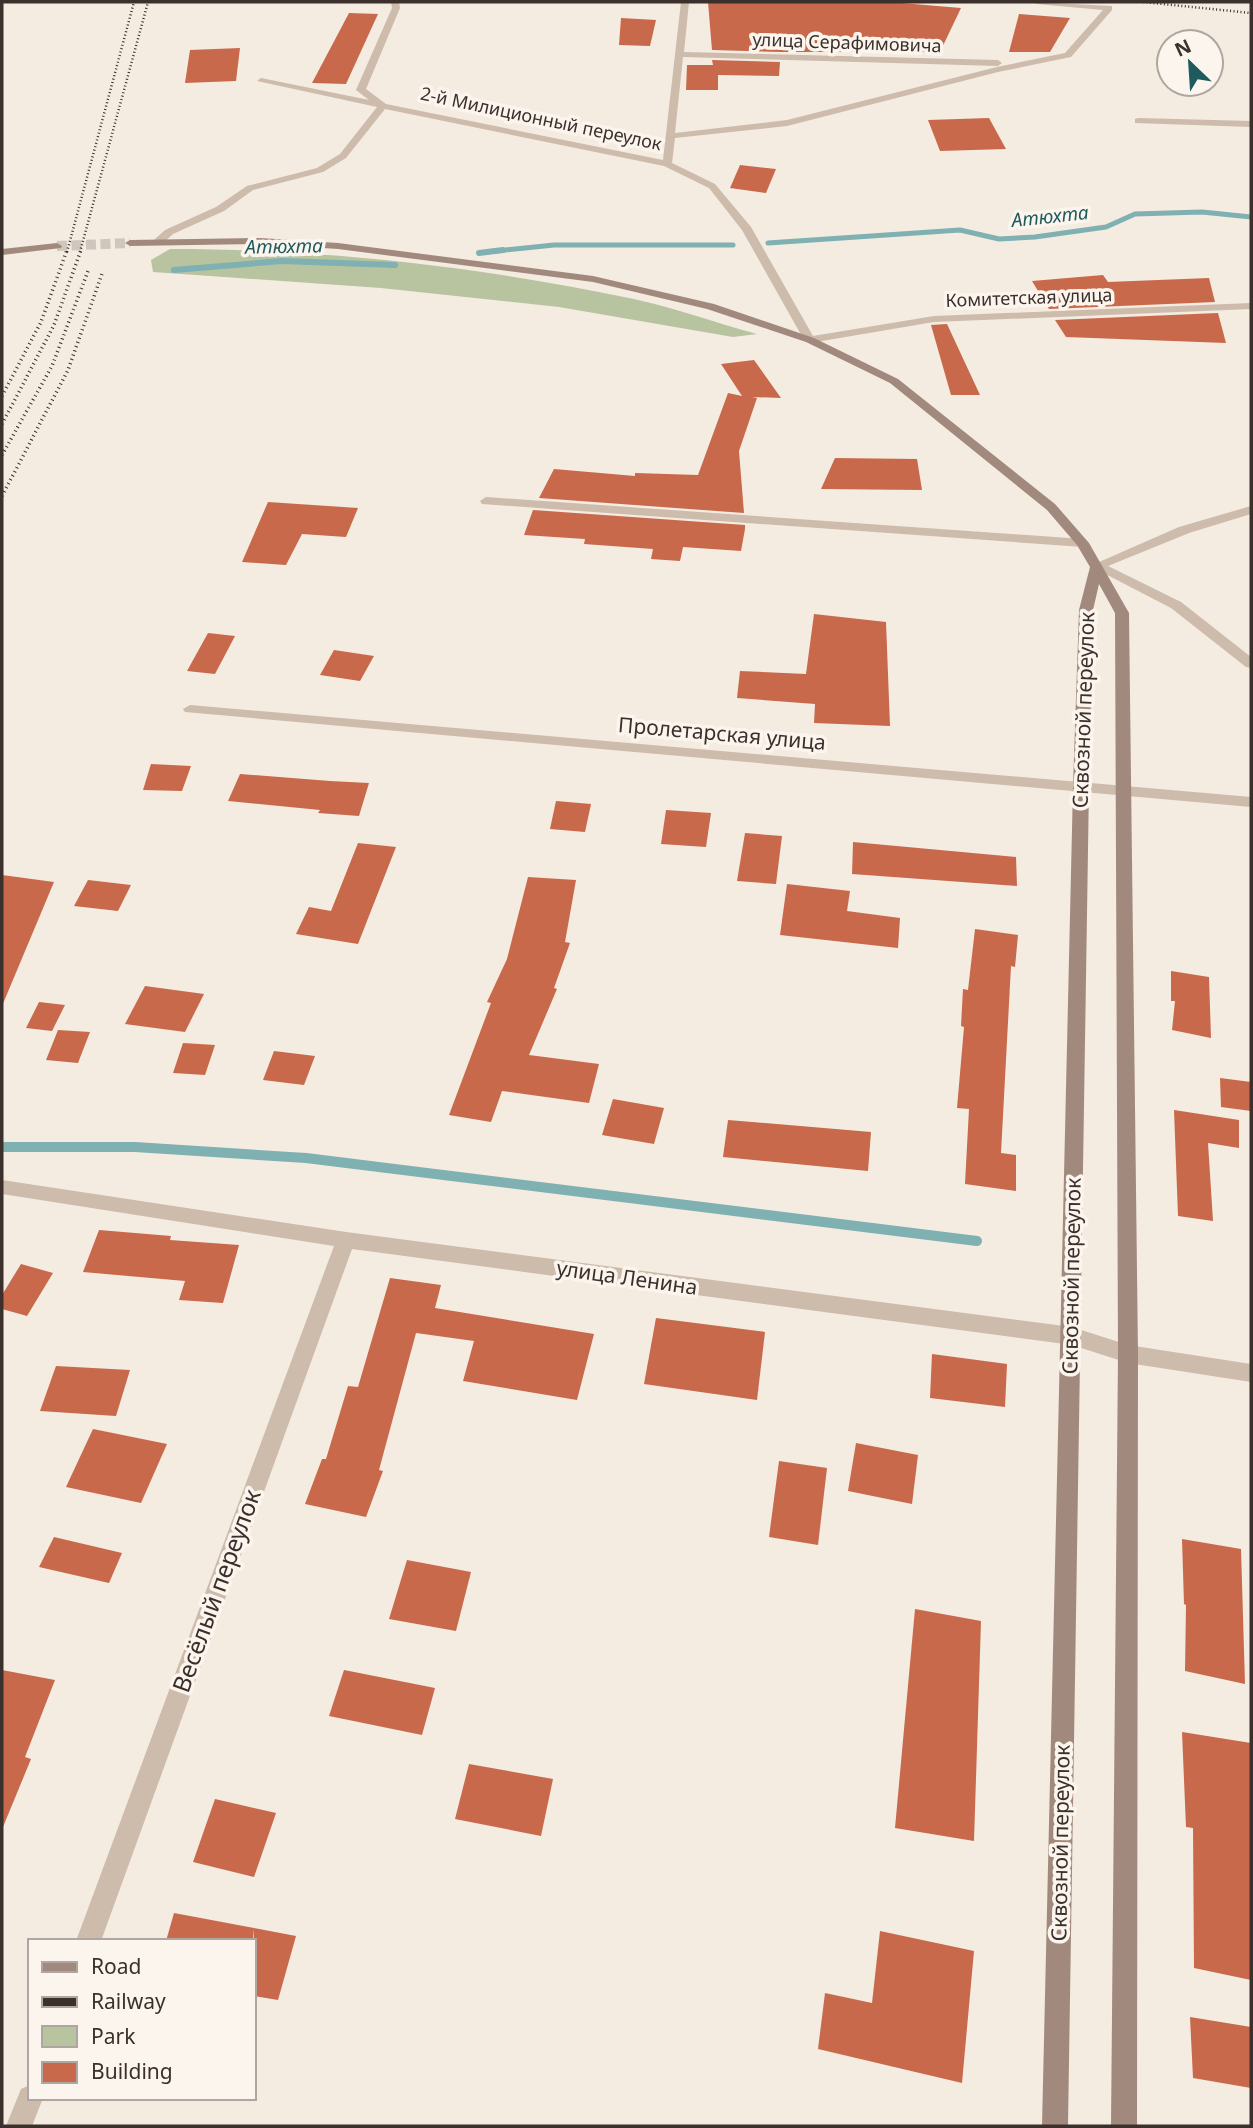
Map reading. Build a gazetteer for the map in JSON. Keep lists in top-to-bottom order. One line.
{"streets":{"street":["улица Серафимовича","2-й Милиционный переулок","Комитетская улица","Сквозной переулок","Пролетарская улица","улица Ленина","Весёлый переулок"]},"crossings":[["2-й Милиционный переулок","Комитетская улица"],["Сквозной переулок","Пролетарская улица"],["Сквозной переулок","улица Ленина"],["улица Ленина","Весёлый переулок"]],"water":["Атюхта"],"legend":["Road","Railway","Park","Building"],"north":"top left"}
